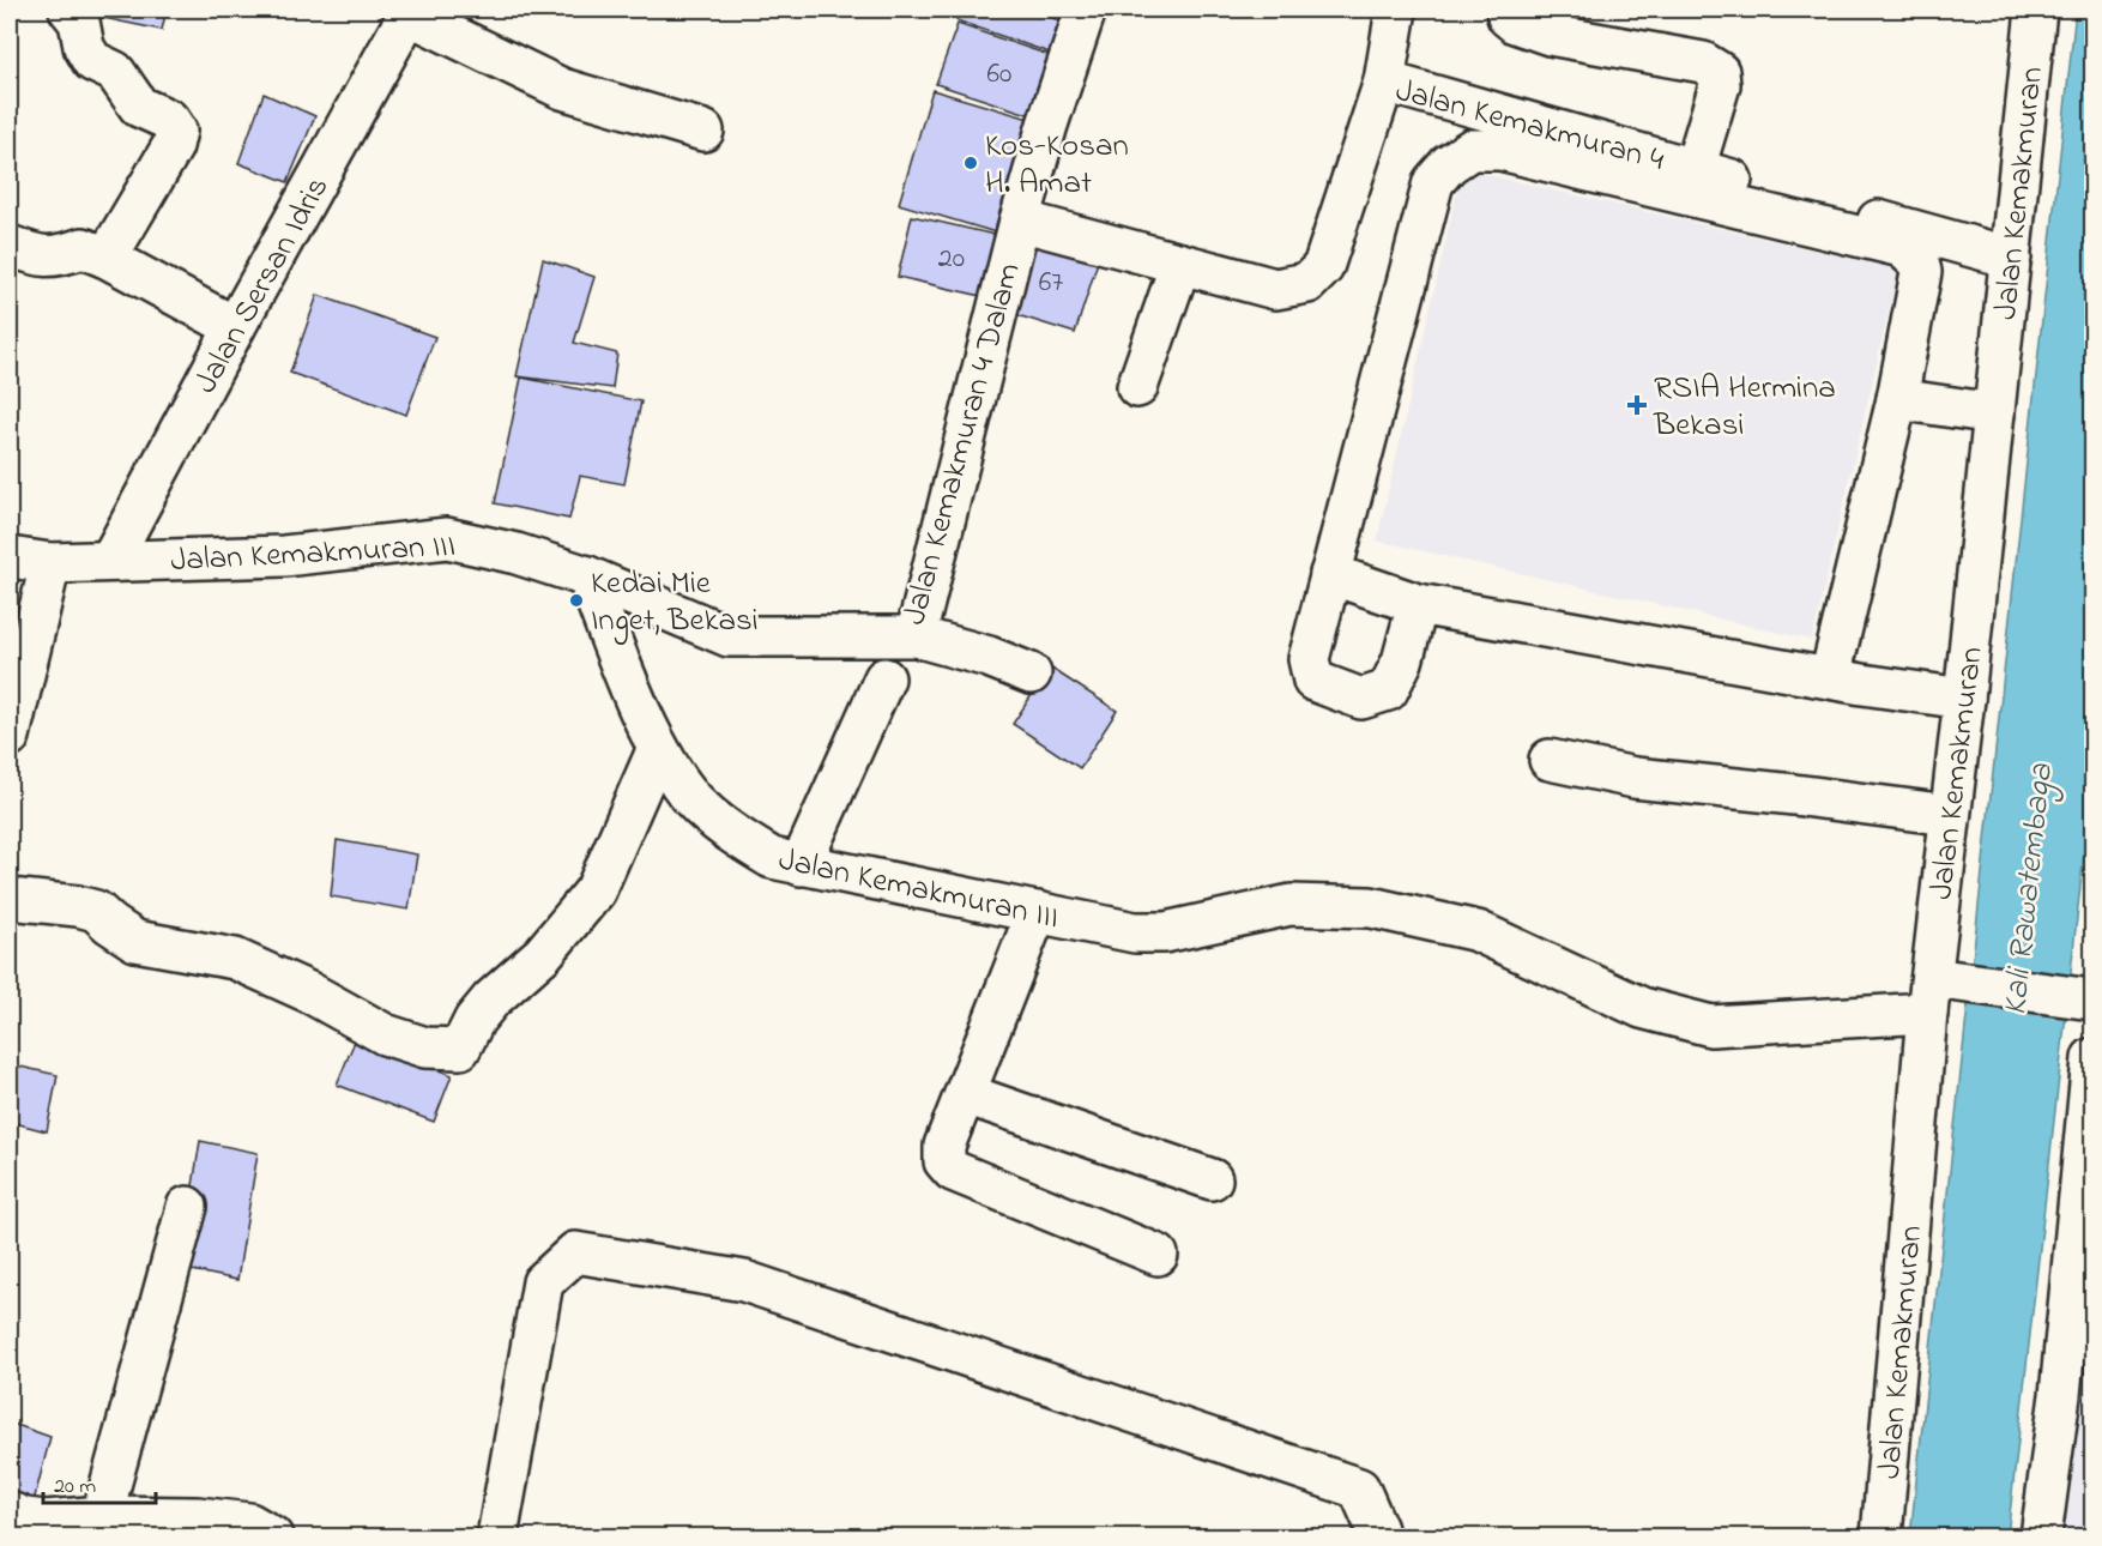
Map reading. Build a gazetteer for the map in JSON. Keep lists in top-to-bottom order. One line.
{"streets":{"street":["Jalan Kemakmuran 4","Jalan Kemakmuran","Jalan Sersan Idris","Jalan Kemakmuran 4 Dalam","Jalan Kemakmuran III"]},"crossings":[["Jalan Kemakmuran 4","Jalan Kemakmuran"],["Jalan Kemakmuran 4","Jalan Kemakmuran 4 Dalam"],["Jalan Kemakmuran","Jalan Kemakmuran III"],["Jalan Sersan Idris","Jalan Kemakmuran III"],["Jalan Kemakmuran 4 Dalam","Jalan Kemakmuran III"]],"water":["Kali Rawatembaga"],"places":{"other":["Kos-Kosan H. Amat","Kedai Mie Inget, Bekasi"],"health":["RSIA Hermina Bekasi"]},"house_numbers":["60","20","67"],"scale_bar":"20 m"}
